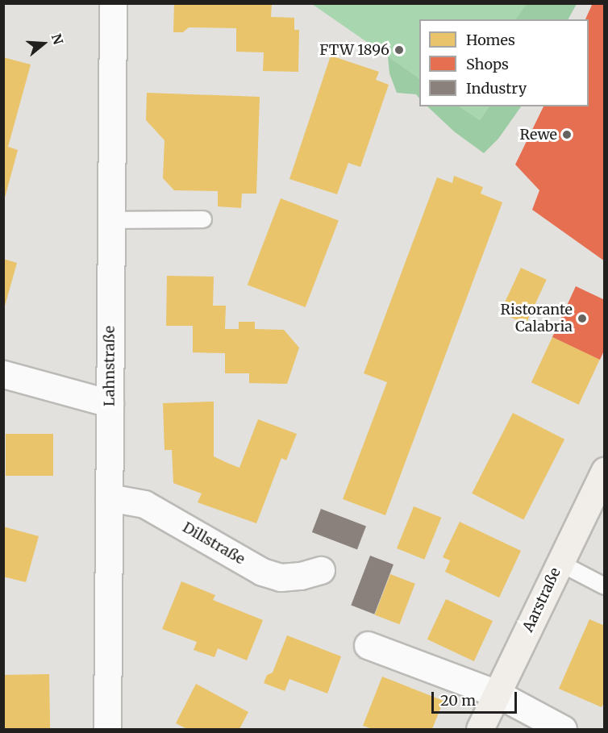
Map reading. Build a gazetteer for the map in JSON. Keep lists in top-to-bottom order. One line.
{"streets":{"main road":["Aarstraße"],"street":["Lahnstraße","Dillstraße"]},"crossings":[["Lahnstraße","Dillstraße"]],"places":["FTW 1896","Rewe","Ristorante Calabria"],"legend":["Homes","Shops","Industry"],"scale_bar":"20 m","north":"right"}
